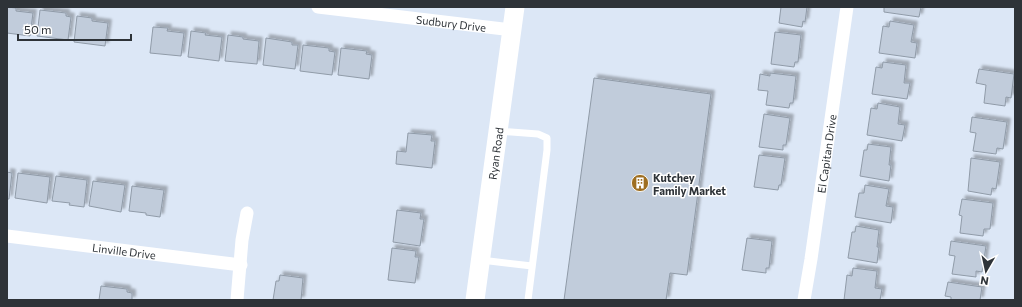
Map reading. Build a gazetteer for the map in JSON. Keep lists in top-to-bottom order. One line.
{"streets":{"main road":["Ryan Road"],"street":["Sudbury Drive","El Capitan Drive","Linville Drive"]},"crossings":[["Sudbury Drive","Ryan Road"]],"places":{"building":["Kutchey Family Market"]},"scale_bar":"50 m","north":"bottom"}
